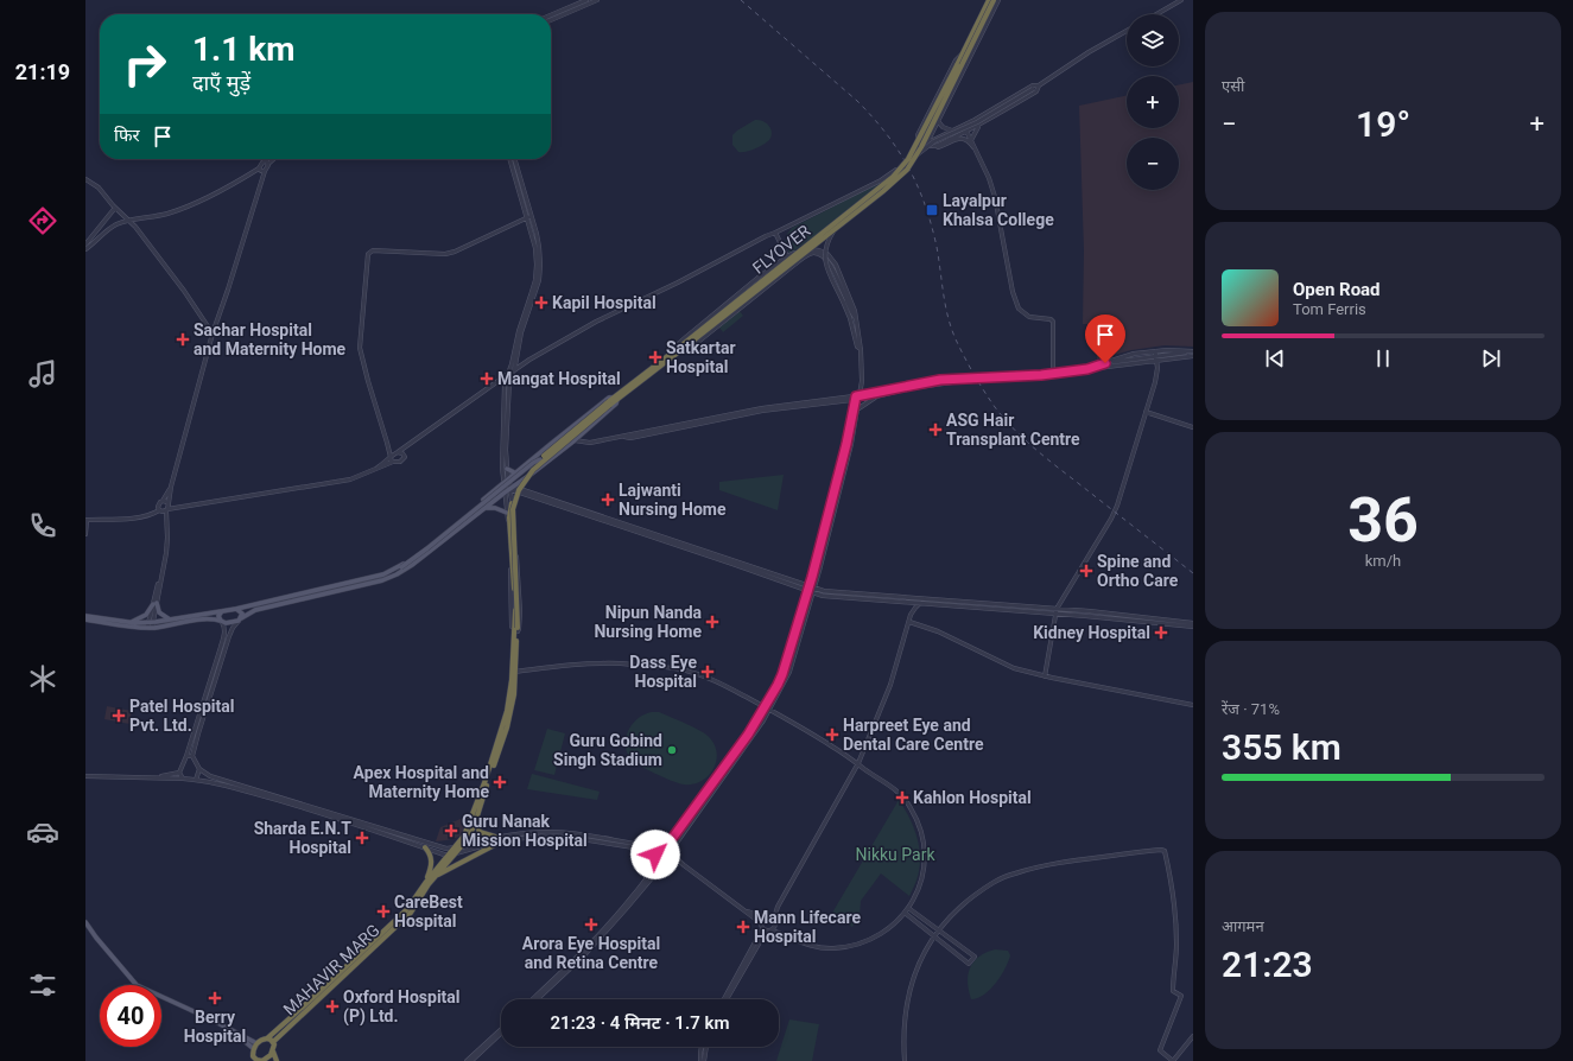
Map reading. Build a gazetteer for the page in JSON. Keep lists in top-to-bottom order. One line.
{"streets":{"highway":["FLYOVER","MAHAVIR MARG"]},"parks":["Nikku Park"],"places":{"transit":["Layalpur Khalsa College"],"health":["Kapil Hospital","Sachar Hospital and Maternity Home","Satkartar Hospital","Mangat Hospital","ASG Hair Transplant Centre","Lajwanti Nursing Home","Spine and Ortho Care","Nipun Nanda Nursing Home","Kidney Hospital","Dass Eye Hospital","Patel Hospital Pvt. Ltd.","Harpreet Eye and Dental Care Centre","Apex Hospital and Maternity Home","Kahlon Hospital","Guru Nanak Mission Hospital","Sharda E.N.T Hospital","CareBest Hospital","Arora Eye Hospital and Retina Centre","Mann Lifecare Hospital","Berry Hospital","Oxford Hospital (P) Ltd."],"other":["Guru Gobind Singh Stadium"]},"page":{"tabs":"21:19","tile":["एसी",["36","km/h"],["रेंज · 71%","355 km"],["आगमन","21:23"]],"map_buttons":["+","−"],"turn":["1.1 km","दाएँ मुड़ें"],"heat":["−","19°","+"],"then":"फिर","song":["Open Road","Tom Ferris"],"limit":"40","trip":"21:23 · 4 मिनट · 1.7 km"}}
